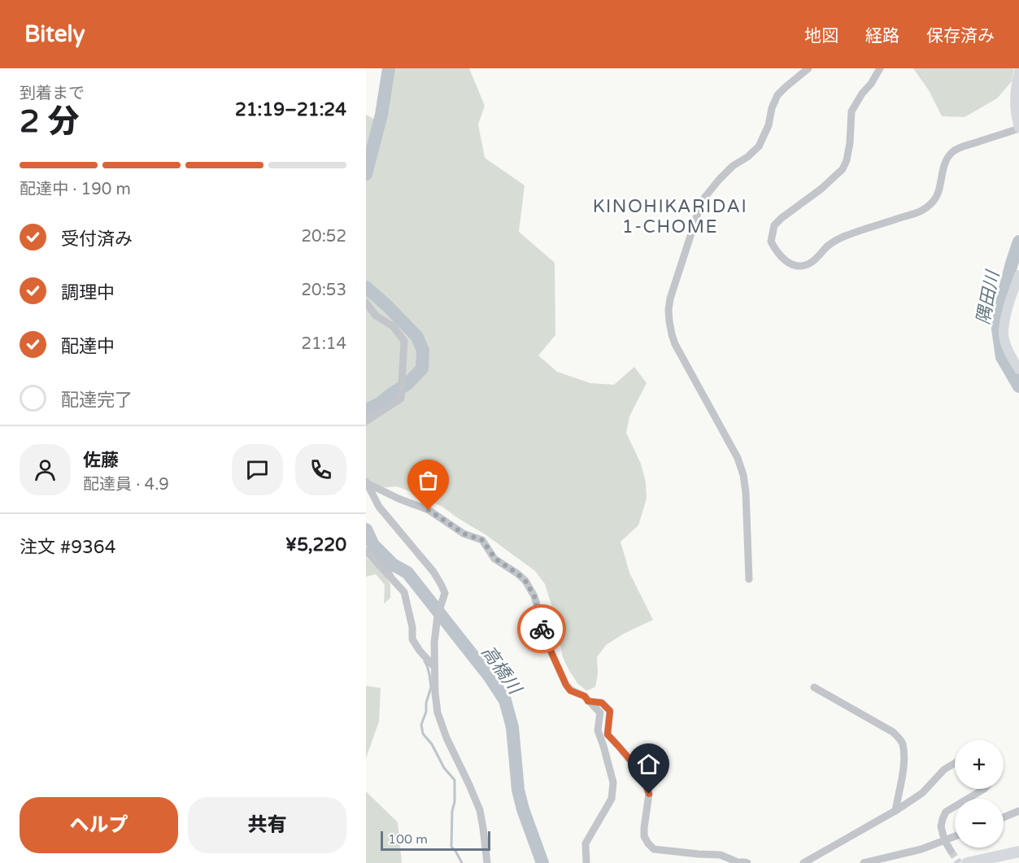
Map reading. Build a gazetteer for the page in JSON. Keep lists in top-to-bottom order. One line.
{"districts":["KINOHIKARIDAI 1-CHOME"],"water":["隅田川","高橋川"],"scale_bar":"100 m","page":{"header":"Bitely","nav":["地図","経路","保存済み"],"heading":["2 分","到着まで","21:19–21:24"],"panel":["佐藤","配達員 · 4.9","注文 #9364","¥5,220"],"bar":"配達中 · 190 m","list":[["受付済み","20:52"],["調理中","20:53"],["配達中","21:14"],"配達完了"],"map_buttons":["+","−"],"buttons":["ヘルプ","共有"],"scale":"100 m"}}
